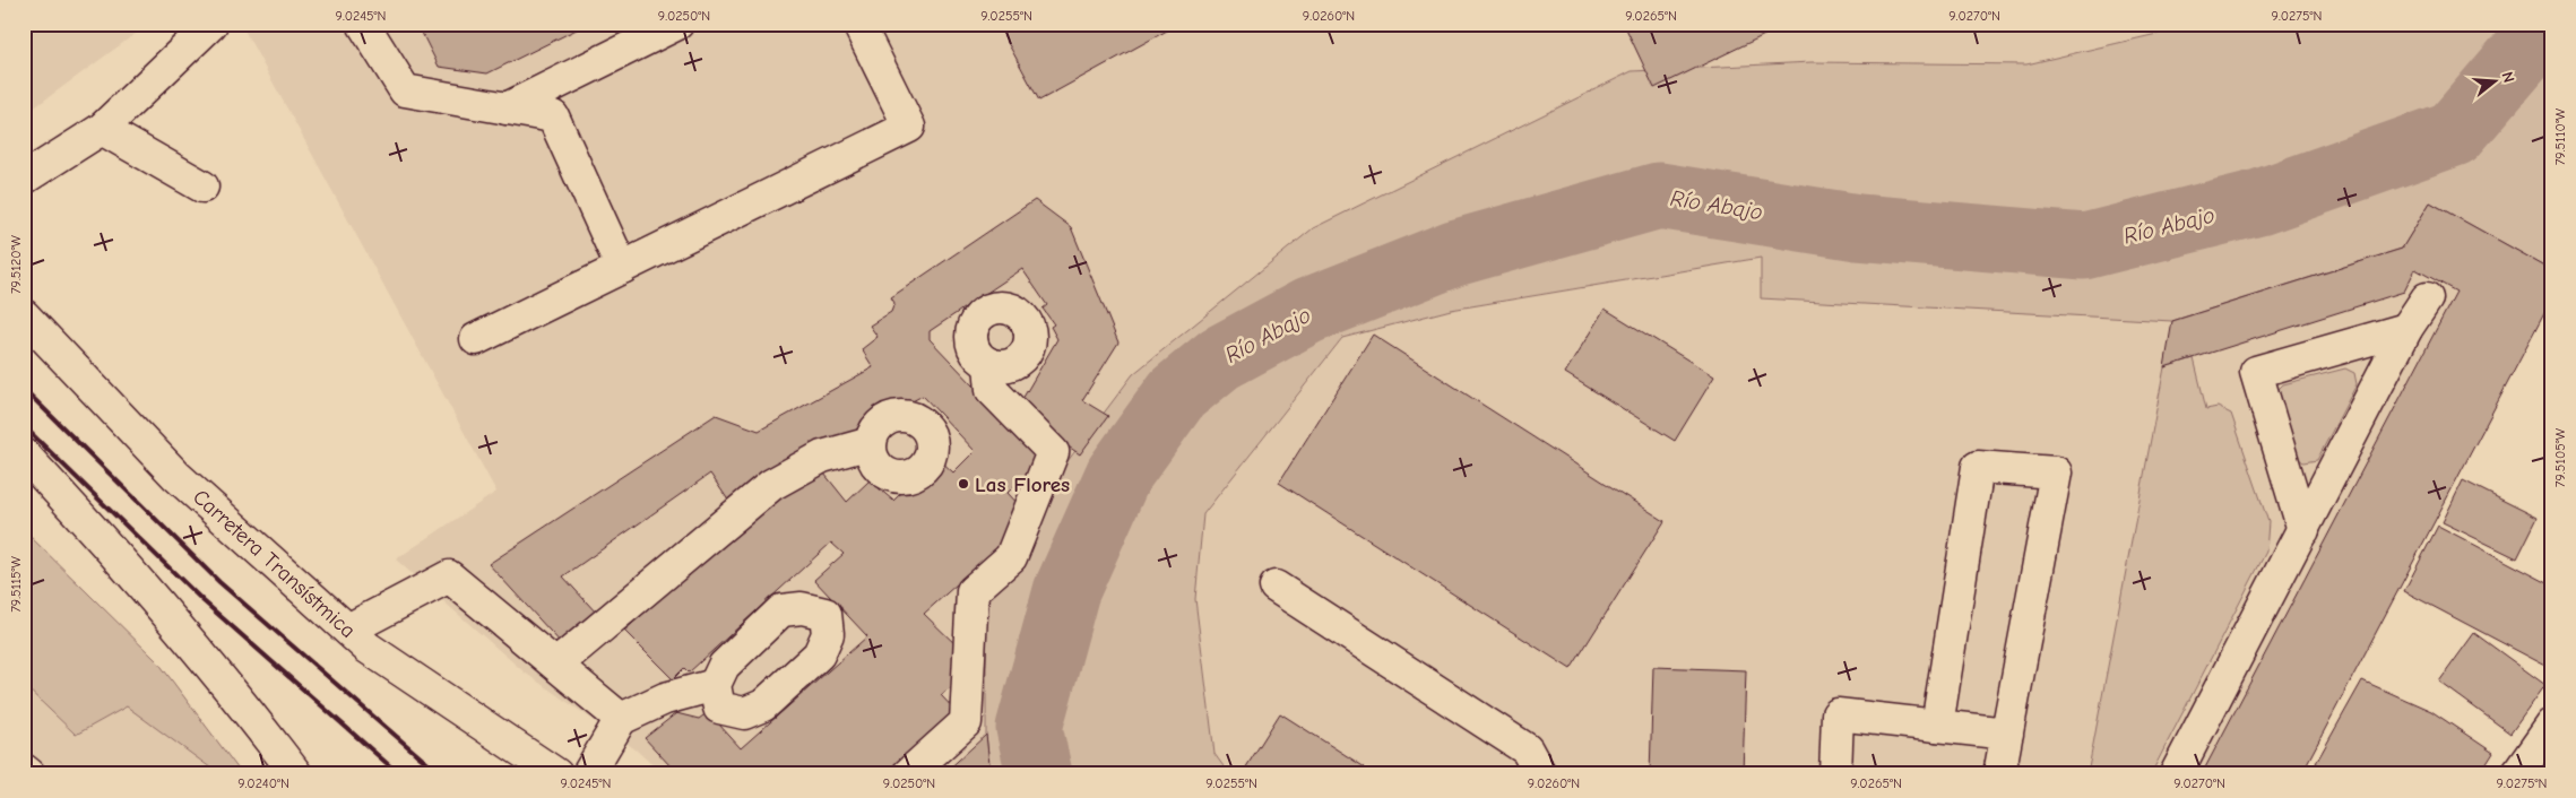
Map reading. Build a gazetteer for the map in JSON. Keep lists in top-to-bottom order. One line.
{"streets":{"main road":["Carretera Transístmica"]},"water":["Río Abajo"],"places":["Las Flores"],"north":"right","coordinates":["9.0245°N","9.0250°N","9.0255°N","9.0260°N","9.0265°N","9.0270°N","9.0275°N","79.5110°W","79.5120°W","79.5105°W","79.5115°W","9.0240°N"]}
